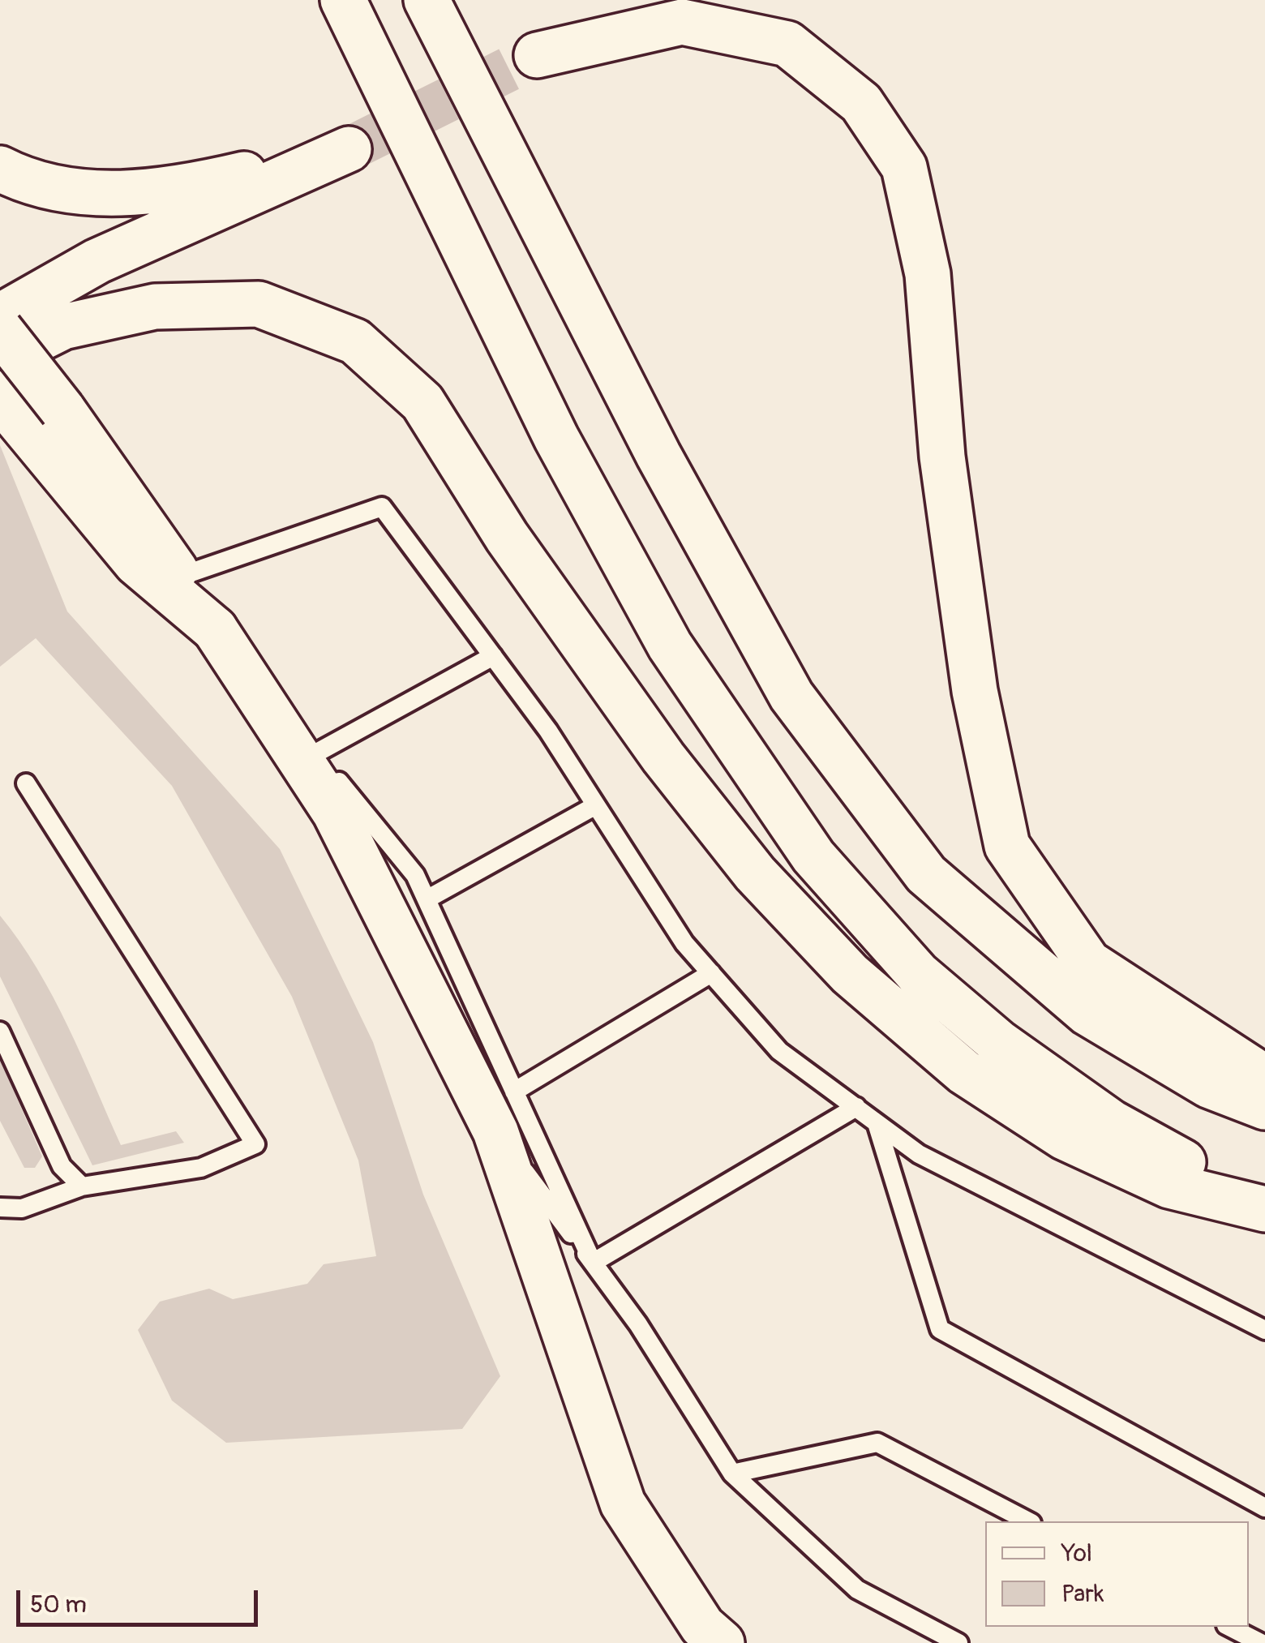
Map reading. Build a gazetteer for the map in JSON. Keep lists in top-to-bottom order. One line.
{"legend":["Yol","Park"],"scale_bar":"50 m"}
